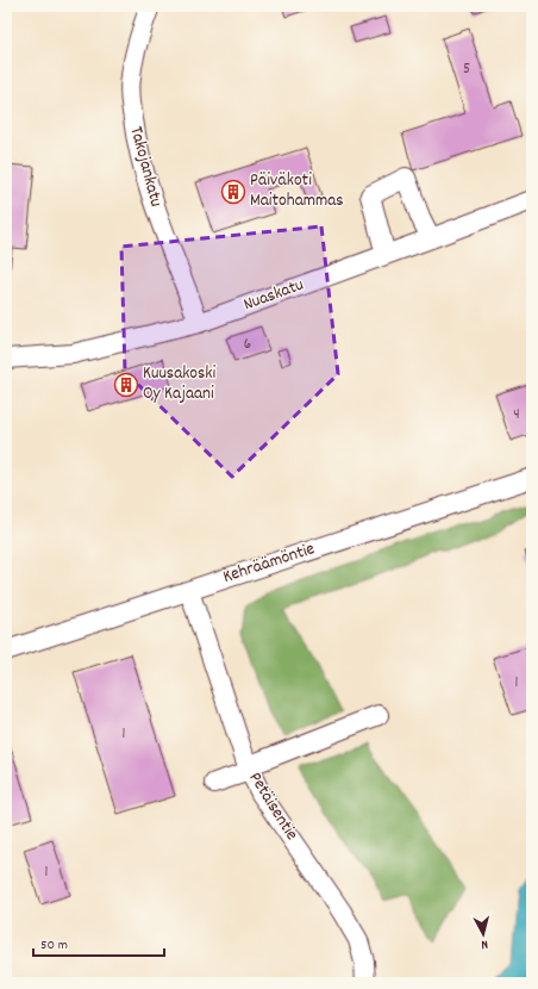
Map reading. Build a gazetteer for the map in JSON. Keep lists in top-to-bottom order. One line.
{"streets":{"street":["Takojankatu","Nuaskatu","Kehräämöntie","Petäisentie"]},"crossings":[["Takojankatu","Nuaskatu"],["Kehräämöntie","Petäisentie"]],"places":{"building":["Päiväkoti Maitohammas","Kuusakoski Oy Kajaani"]},"house_numbers":["5","6","4","1","1","1"],"scale_bar":"50 m","north":"bottom"}
